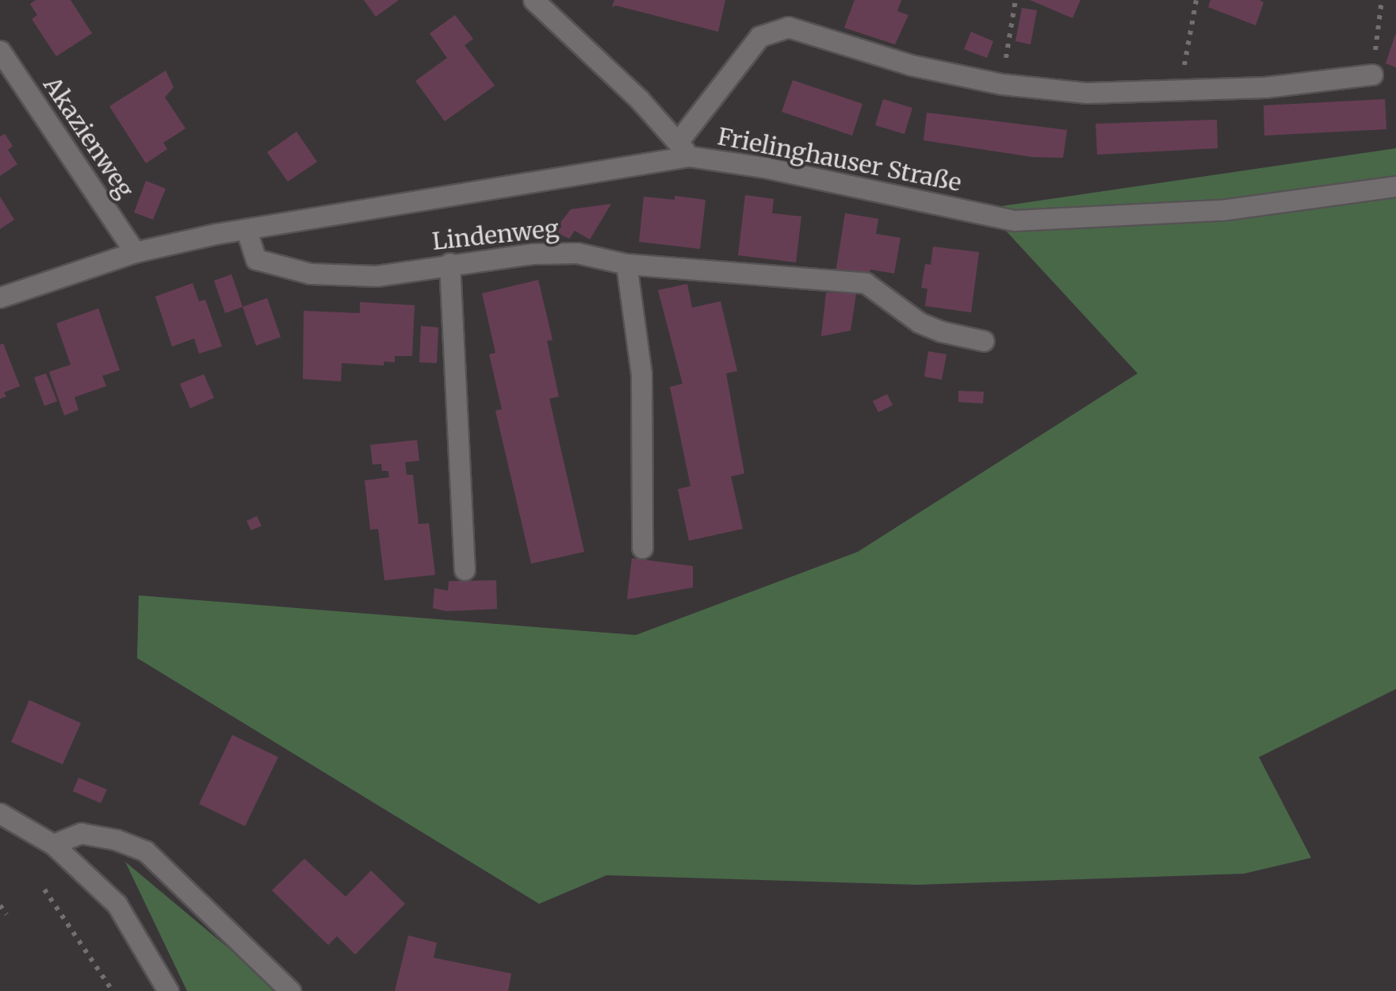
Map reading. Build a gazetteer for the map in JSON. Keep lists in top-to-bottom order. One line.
{"streets":{"street":["Akazienweg","Frielinghauser Straße","Lindenweg"]},"crossings":[["Akazienweg","Frielinghauser Straße"],["Frielinghauser Straße","Lindenweg"]]}
